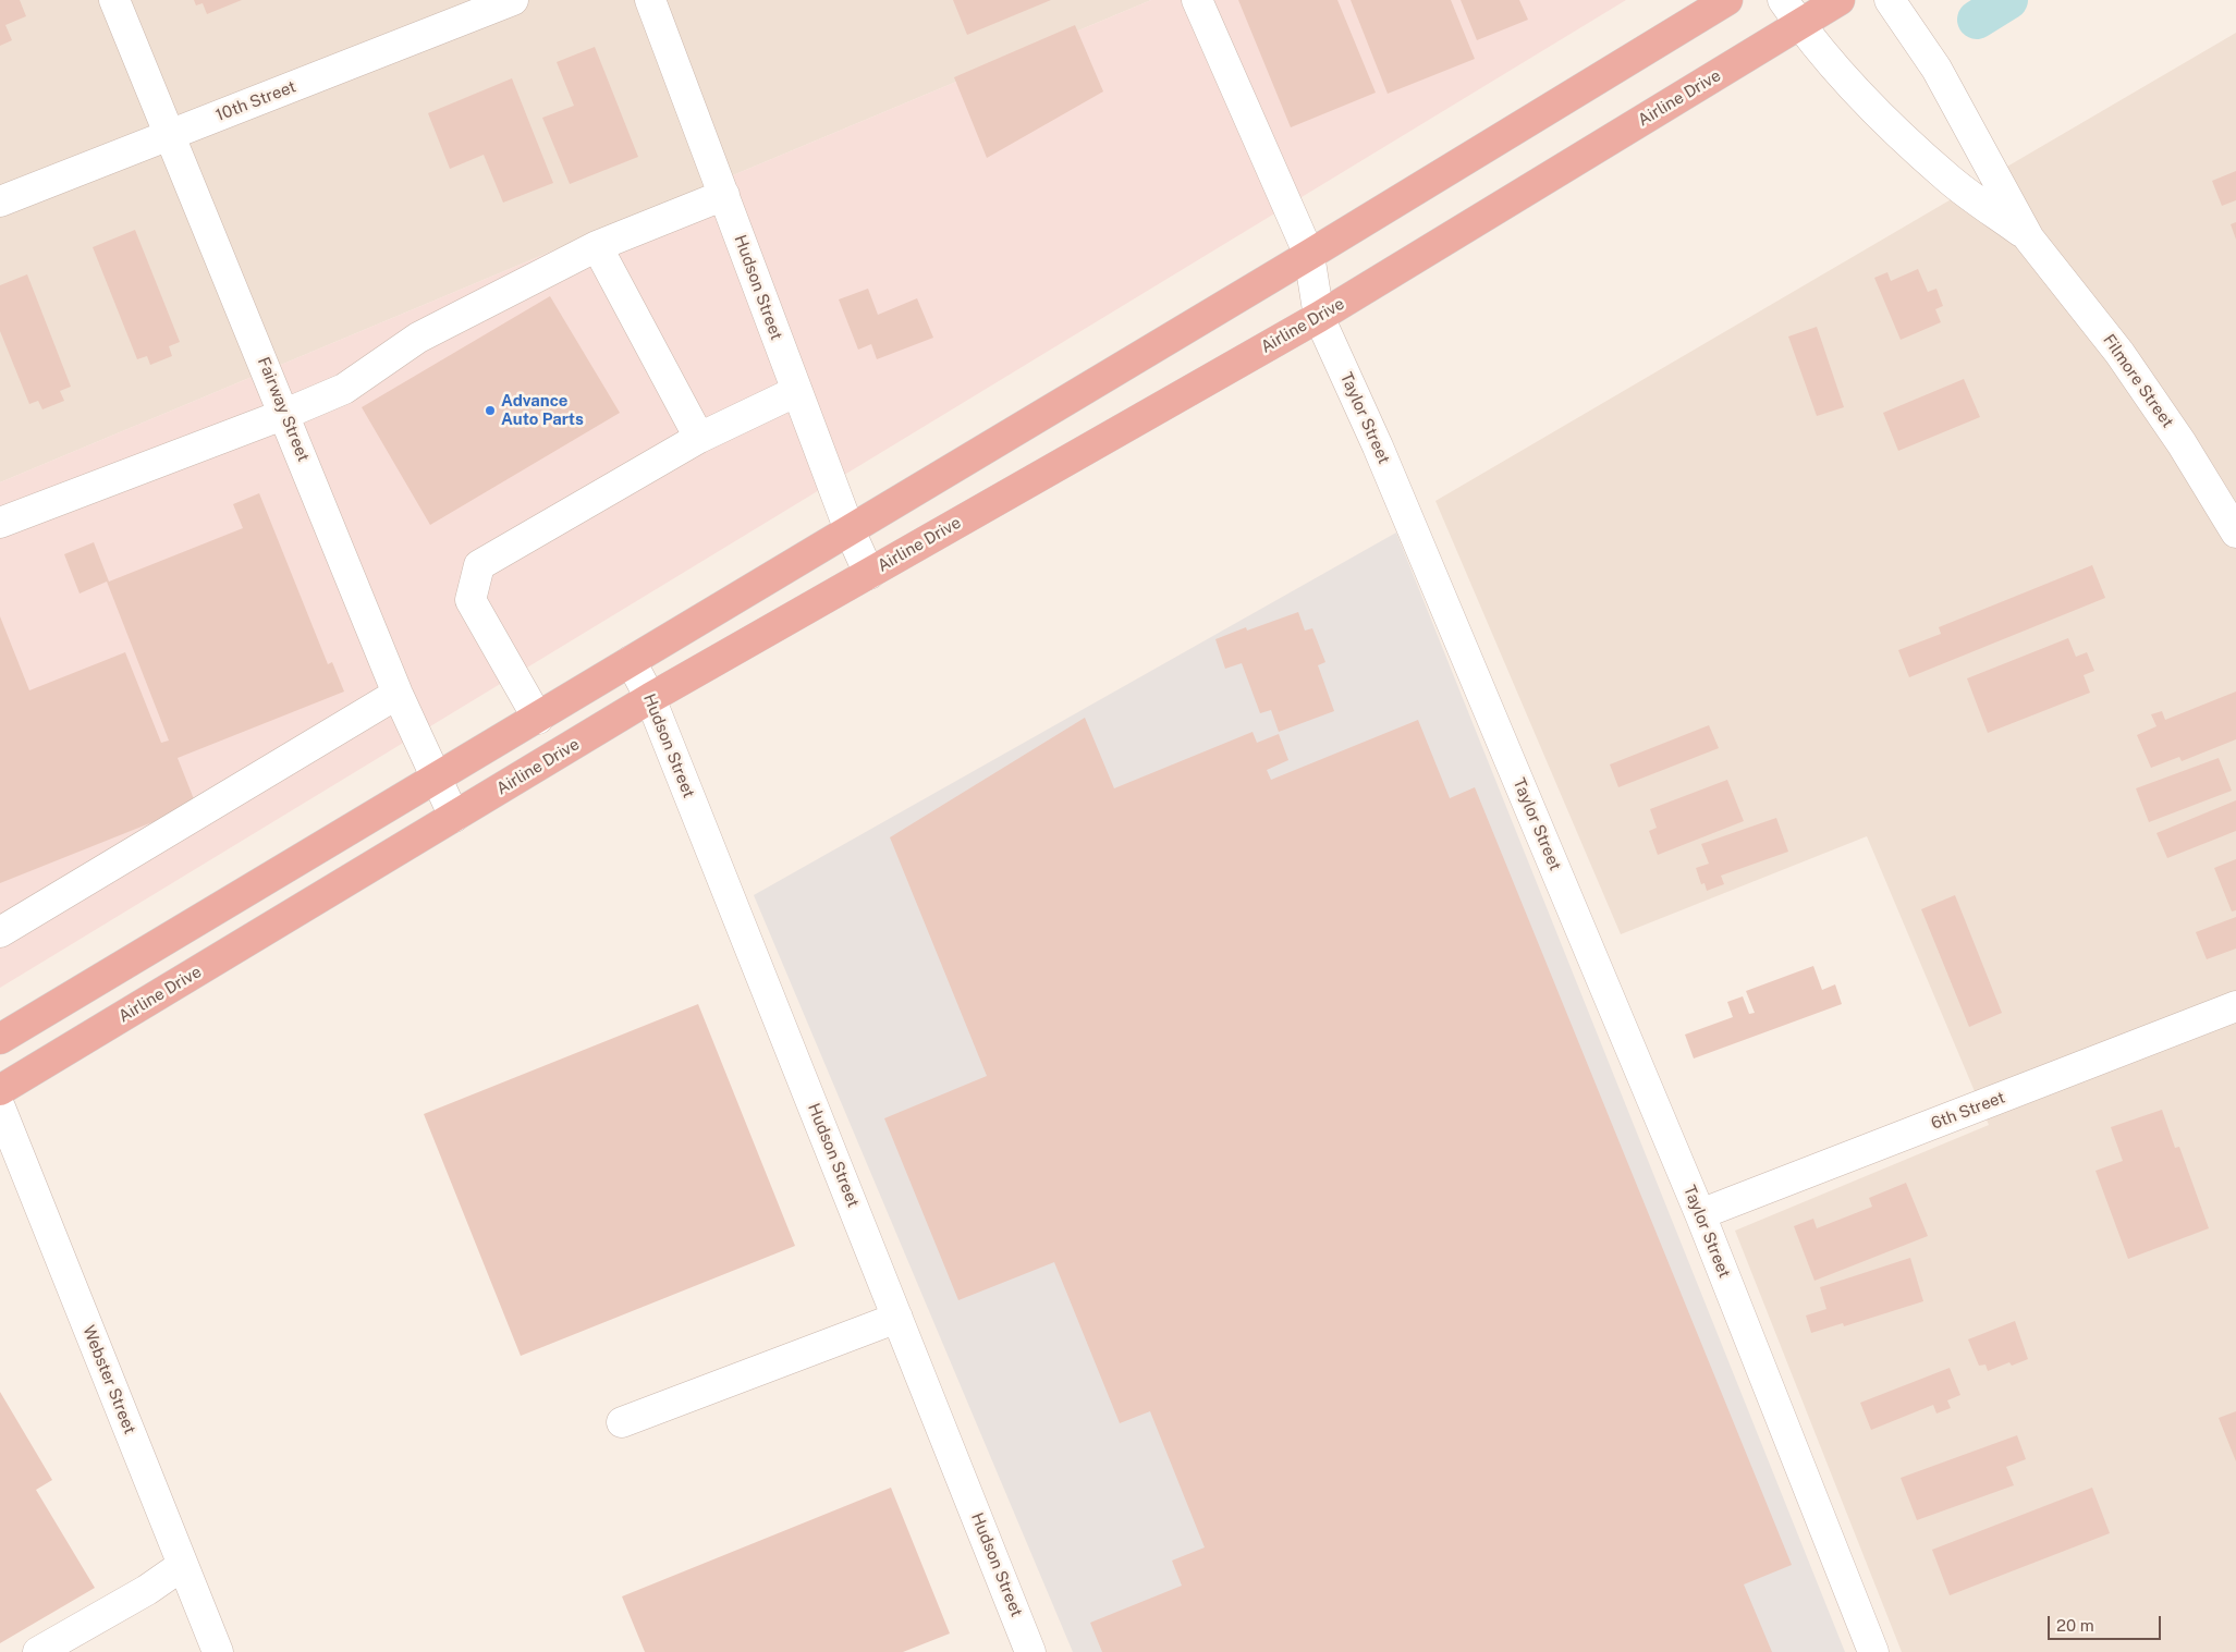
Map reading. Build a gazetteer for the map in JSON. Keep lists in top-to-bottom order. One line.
{"streets":{"highway":["Airline Drive"],"street":["10th Street","Hudson Street","Filmore Street","Fairway Street","Taylor Street","6th Street","Webster Street"]},"crossings":[["Airline Drive","Hudson Street"],["Airline Drive","Filmore Street"],["Airline Drive","Fairway Street"],["Airline Drive","Taylor Street"],["10th Street","Fairway Street"],["Taylor Street","6th Street"]],"places":["Advance Auto Parts"],"scale_bar":"20 m"}
